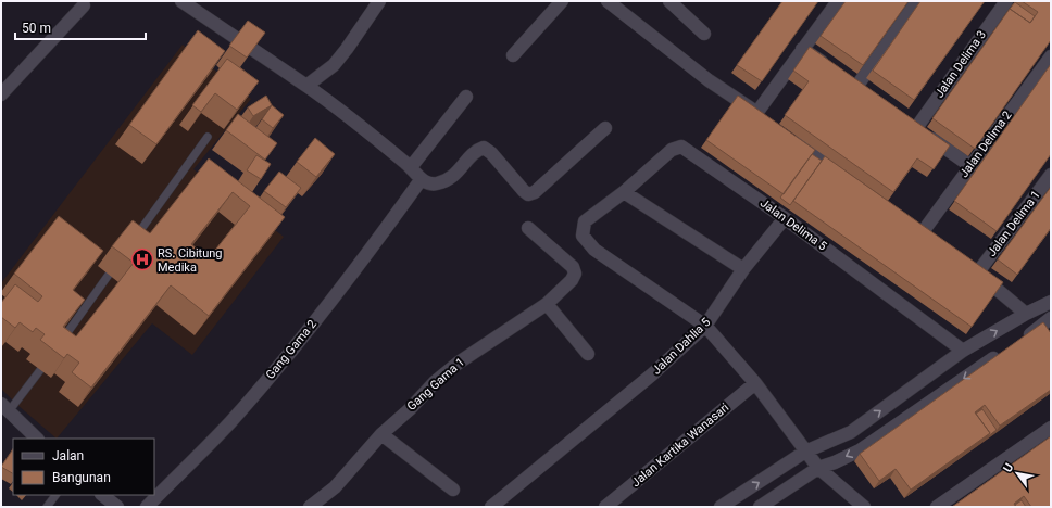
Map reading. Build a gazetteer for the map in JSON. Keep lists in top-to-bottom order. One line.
{"streets":{"street":["Jalan Delima 3","Jalan Delima 2","Jalan Delima 1","Jalan Delima 5","Jalan Dahlia 5","Gang Gama 2","Gang Gama 1","Jalan Kartika Wanasari"]},"crossings":[["Jalan Delima 5","Jalan Dahlia 5"],["Jalan Delima 5","Jalan Kartika Wanasari"]],"places":{"hospital":["RS. Cibitung Medika"]},"legend":["Jalan","Bangunan"],"scale_bar":"50 m","north":"top left"}
